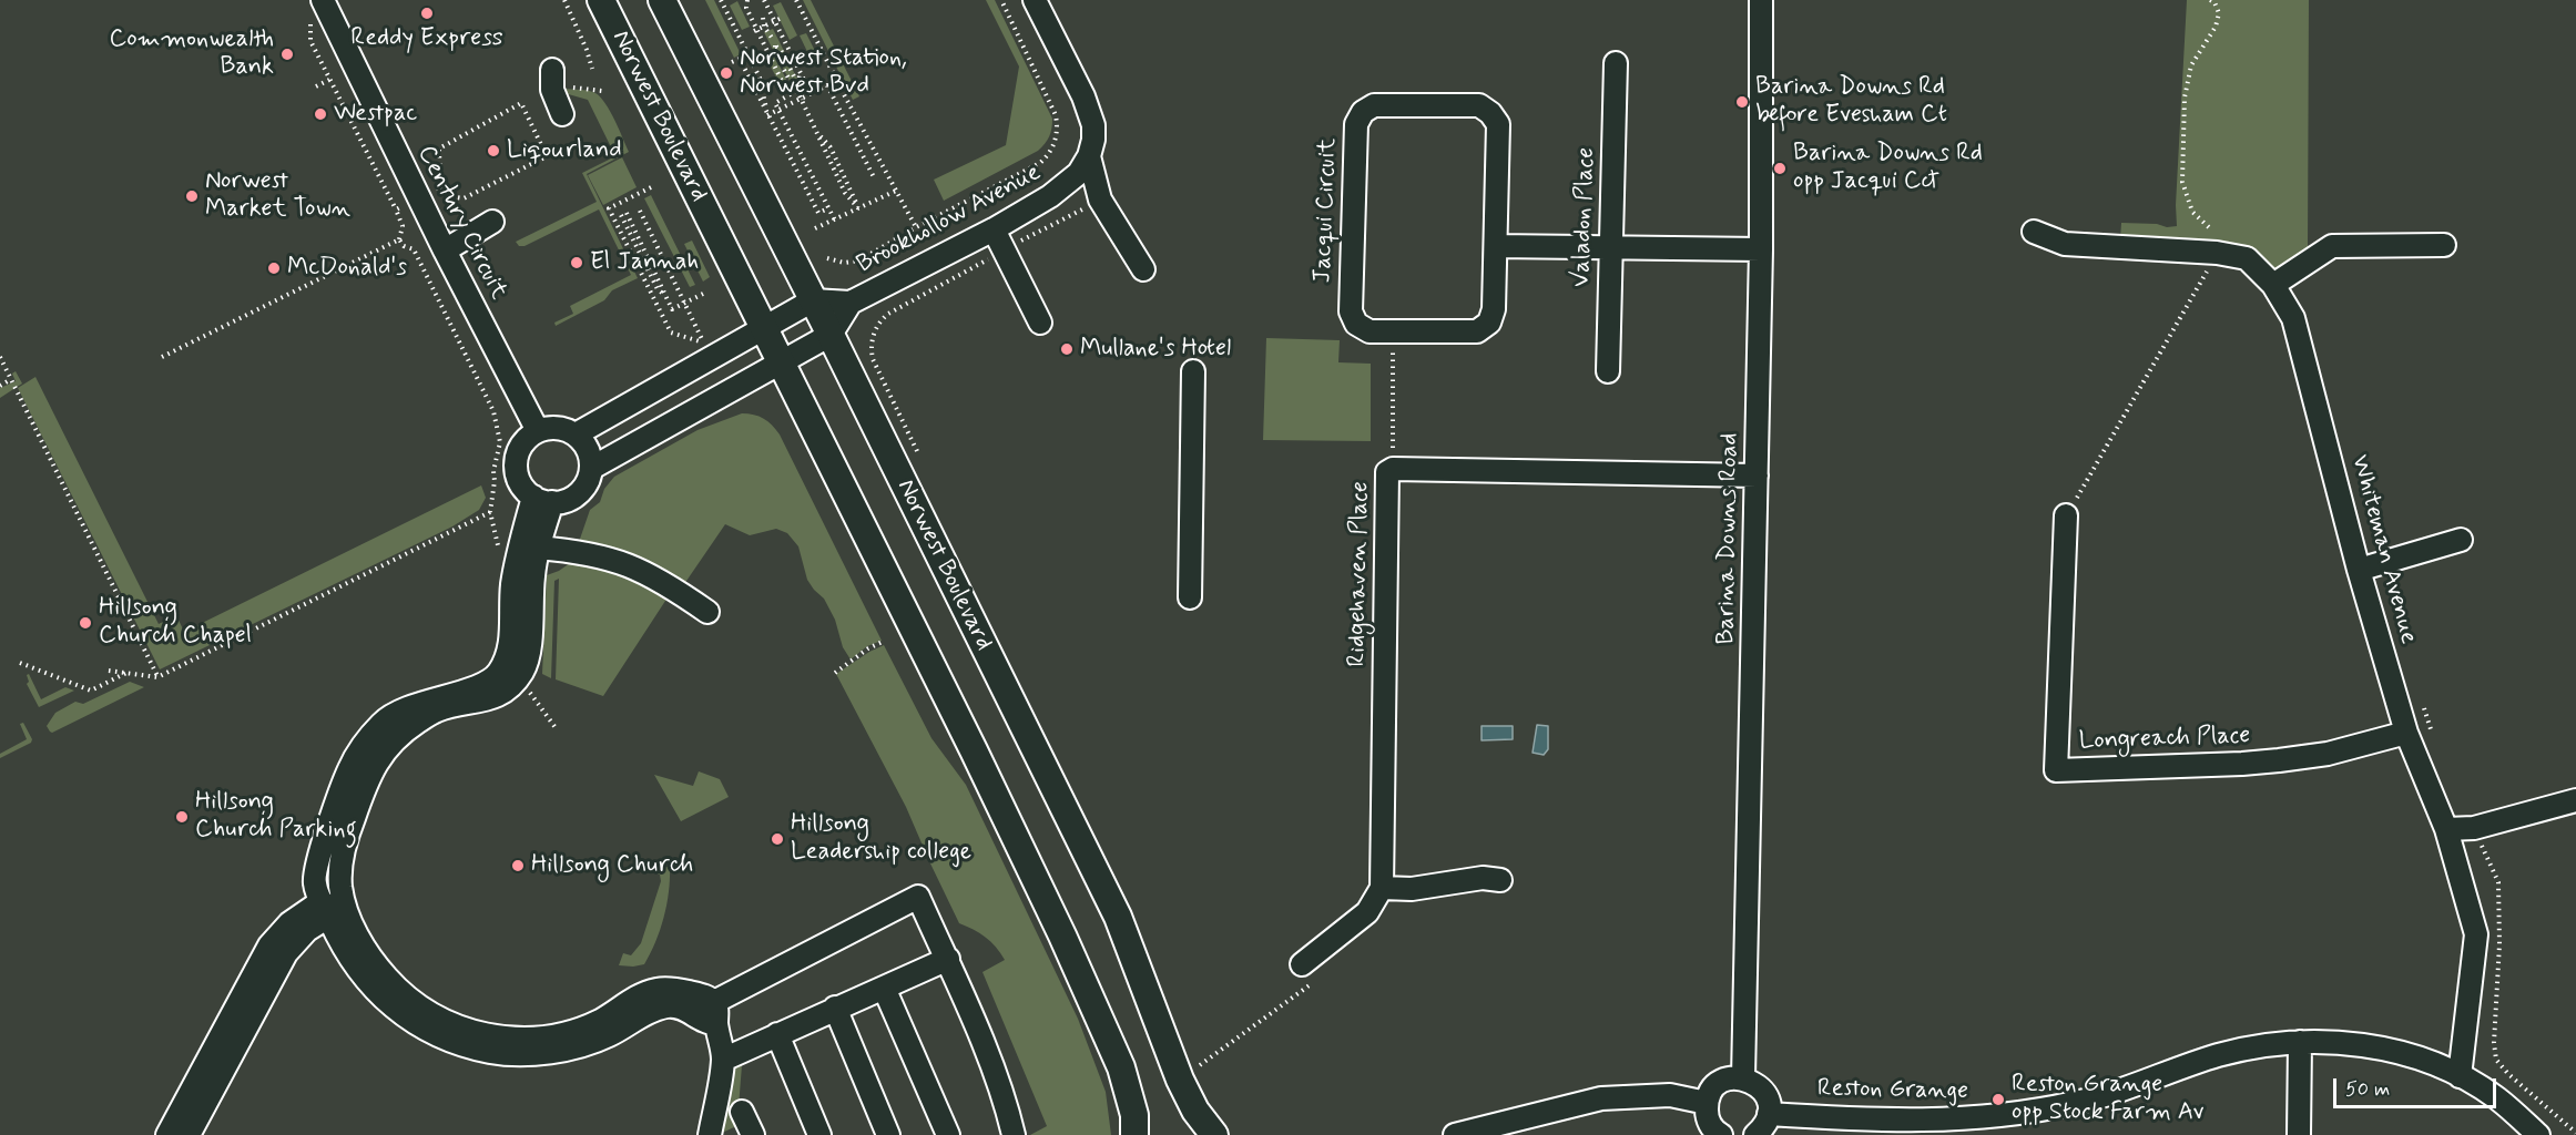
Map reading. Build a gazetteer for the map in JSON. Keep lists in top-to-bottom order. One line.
{"streets":{"main road":["Norwest Boulevard"],"street":["Jacqui Circuit","Valadon Place","Brookhollow Avenue","Century Circuit","Barina Downs Road","Whiteman Avenue","Ridgehaven Place","Longreach Place","Reston Grange"]},"crossings":[["Barina Downs Road","Ridgehaven Place"],["Whiteman Avenue","Longreach Place"],["Whiteman Avenue","Reston Grange"]],"places":["Reddy Express","Commonwealth Bank","Norwest Station, Norwest Bvd","Barina Downs Rd before Evesham Ct","Westpac","Liqourland","Barina Downs Rd opp Jacqui Cct","Norwest Market Town","El Jannah","McDonald's","Mullane's Hotel","Hillsong Church Chapel","Hillsong Church Parking","Hillsong Leadership college","Hillsong Church","Reston Grange opp Stock Farm Av"],"scale_bar":"50 m"}
